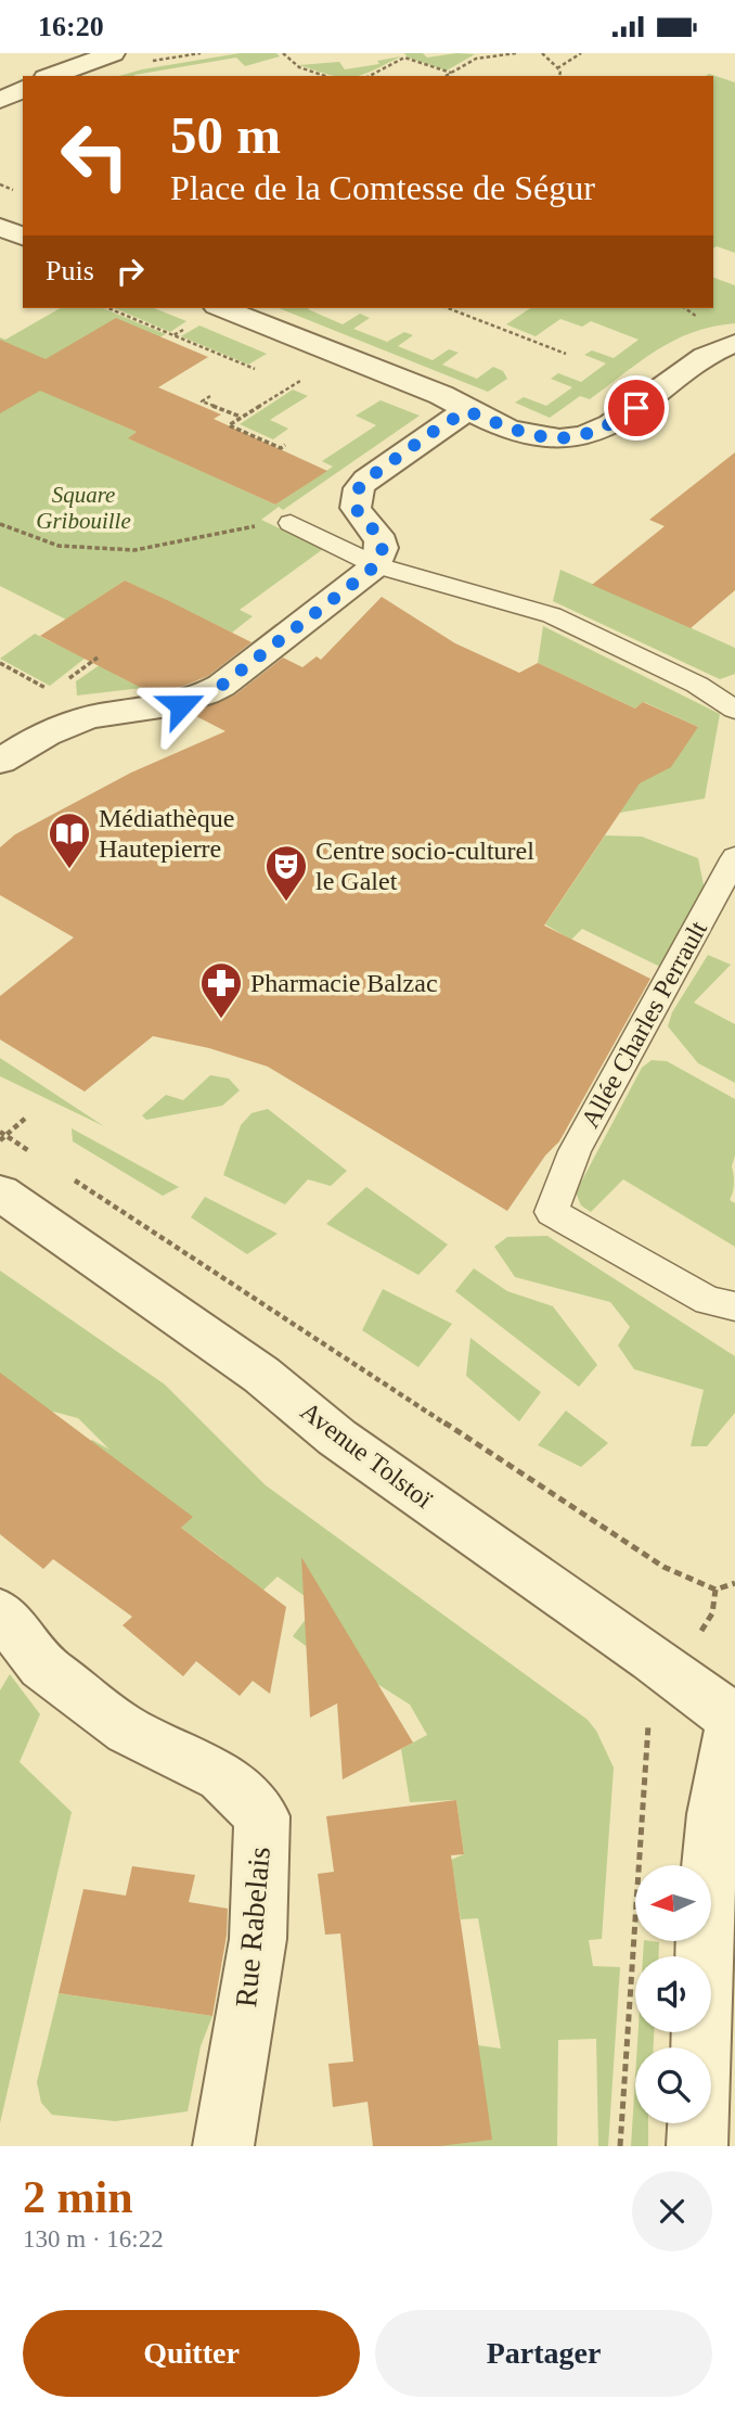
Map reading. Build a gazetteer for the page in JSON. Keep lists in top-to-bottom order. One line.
{"streets":{"street":["Allée Charles Perrault","Avenue Tolstoï","Rue Rabelais"]},"parks":["Square Gribouille"],"places":{"library":["Médiathèque Hautepierre"],"theatre":["Centre socio-culturel le Galet"],"pharmacy":["Pharmacie Balzac"]},"north":"left","page":{"status":"16:20","turn":["50 m","Place de la Comtesse de Ségur"],"then":"Puis","heading":["2 min","130 m · 16:22"],"buttons":["Quitter","Partager"]}}
